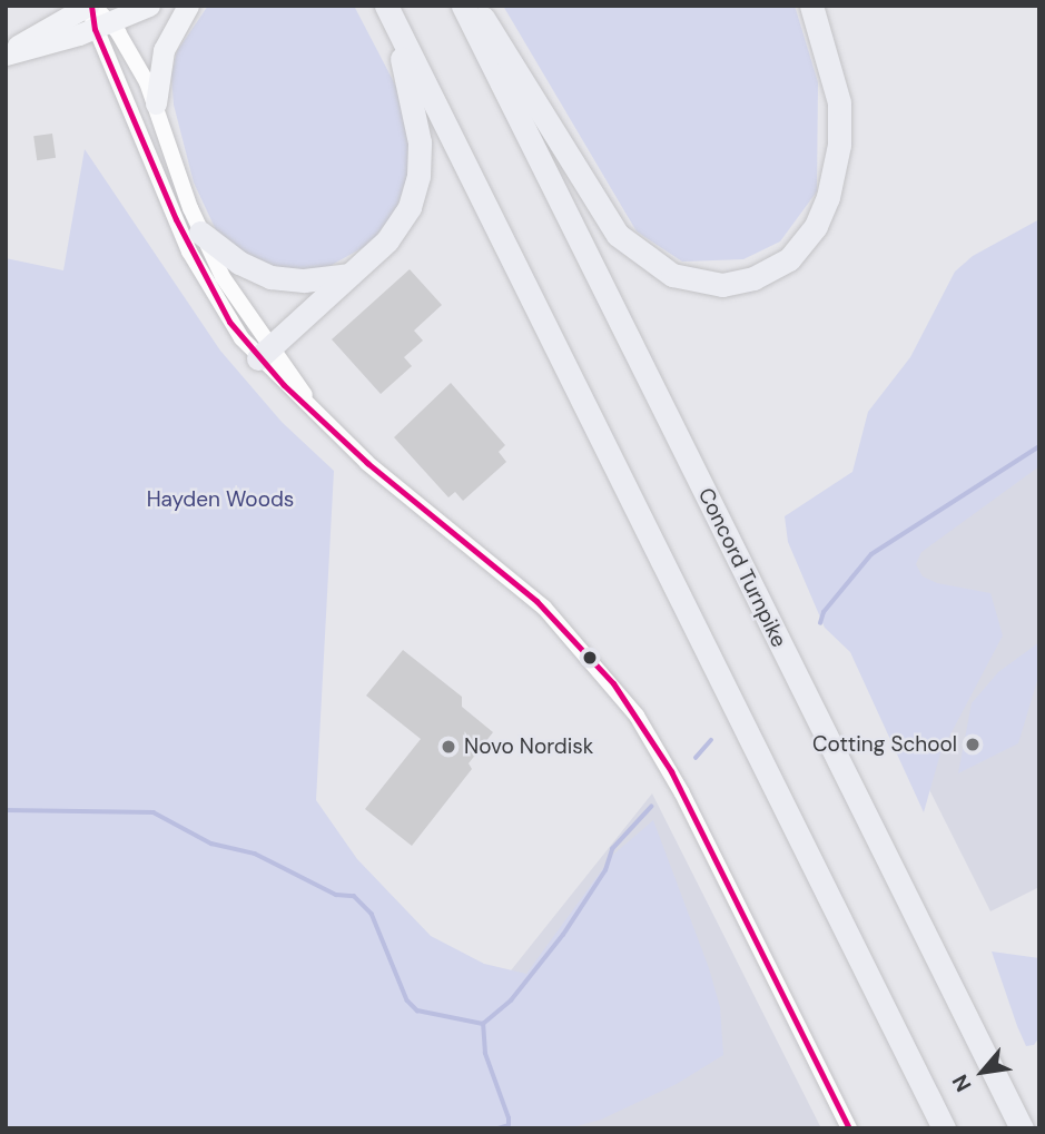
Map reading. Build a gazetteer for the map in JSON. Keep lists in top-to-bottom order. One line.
{"streets":{"highway":["Concord Turnpike"]},"parks":["Hayden Woods"],"places":["Cotting School","Novo Nordisk"],"north":"bottom left"}
